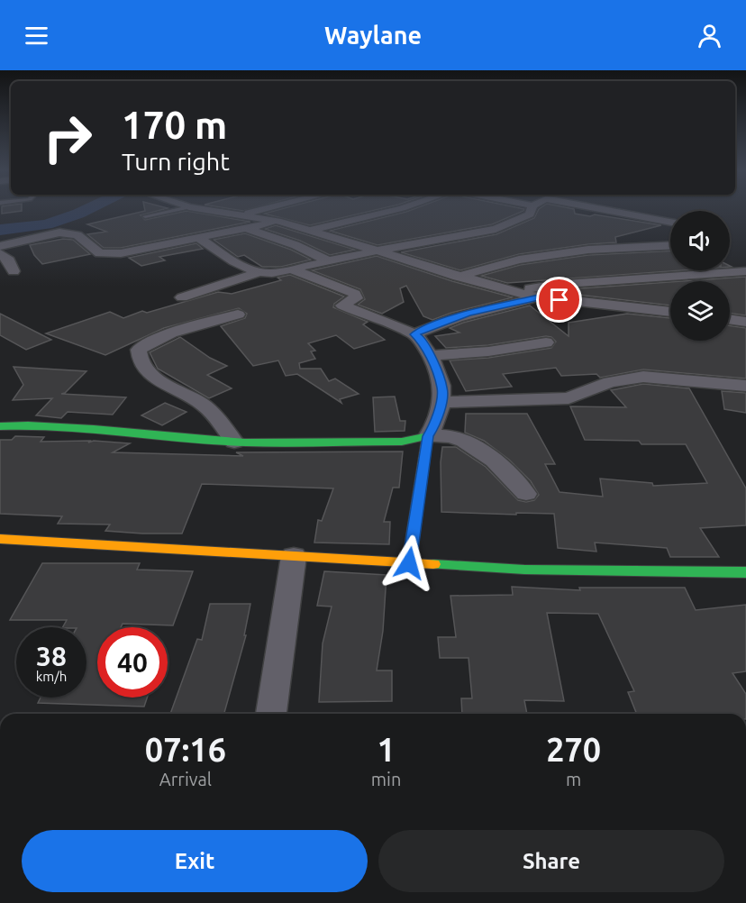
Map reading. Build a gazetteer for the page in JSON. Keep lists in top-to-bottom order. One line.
{"page":{"header":"Waylane","turn":["170 m","Turn right"],"speed":"38 km/h","limit":"40","eta":["07:16","Arrival","1","min","270","m"],"buttons":["Exit","Share"]}}
